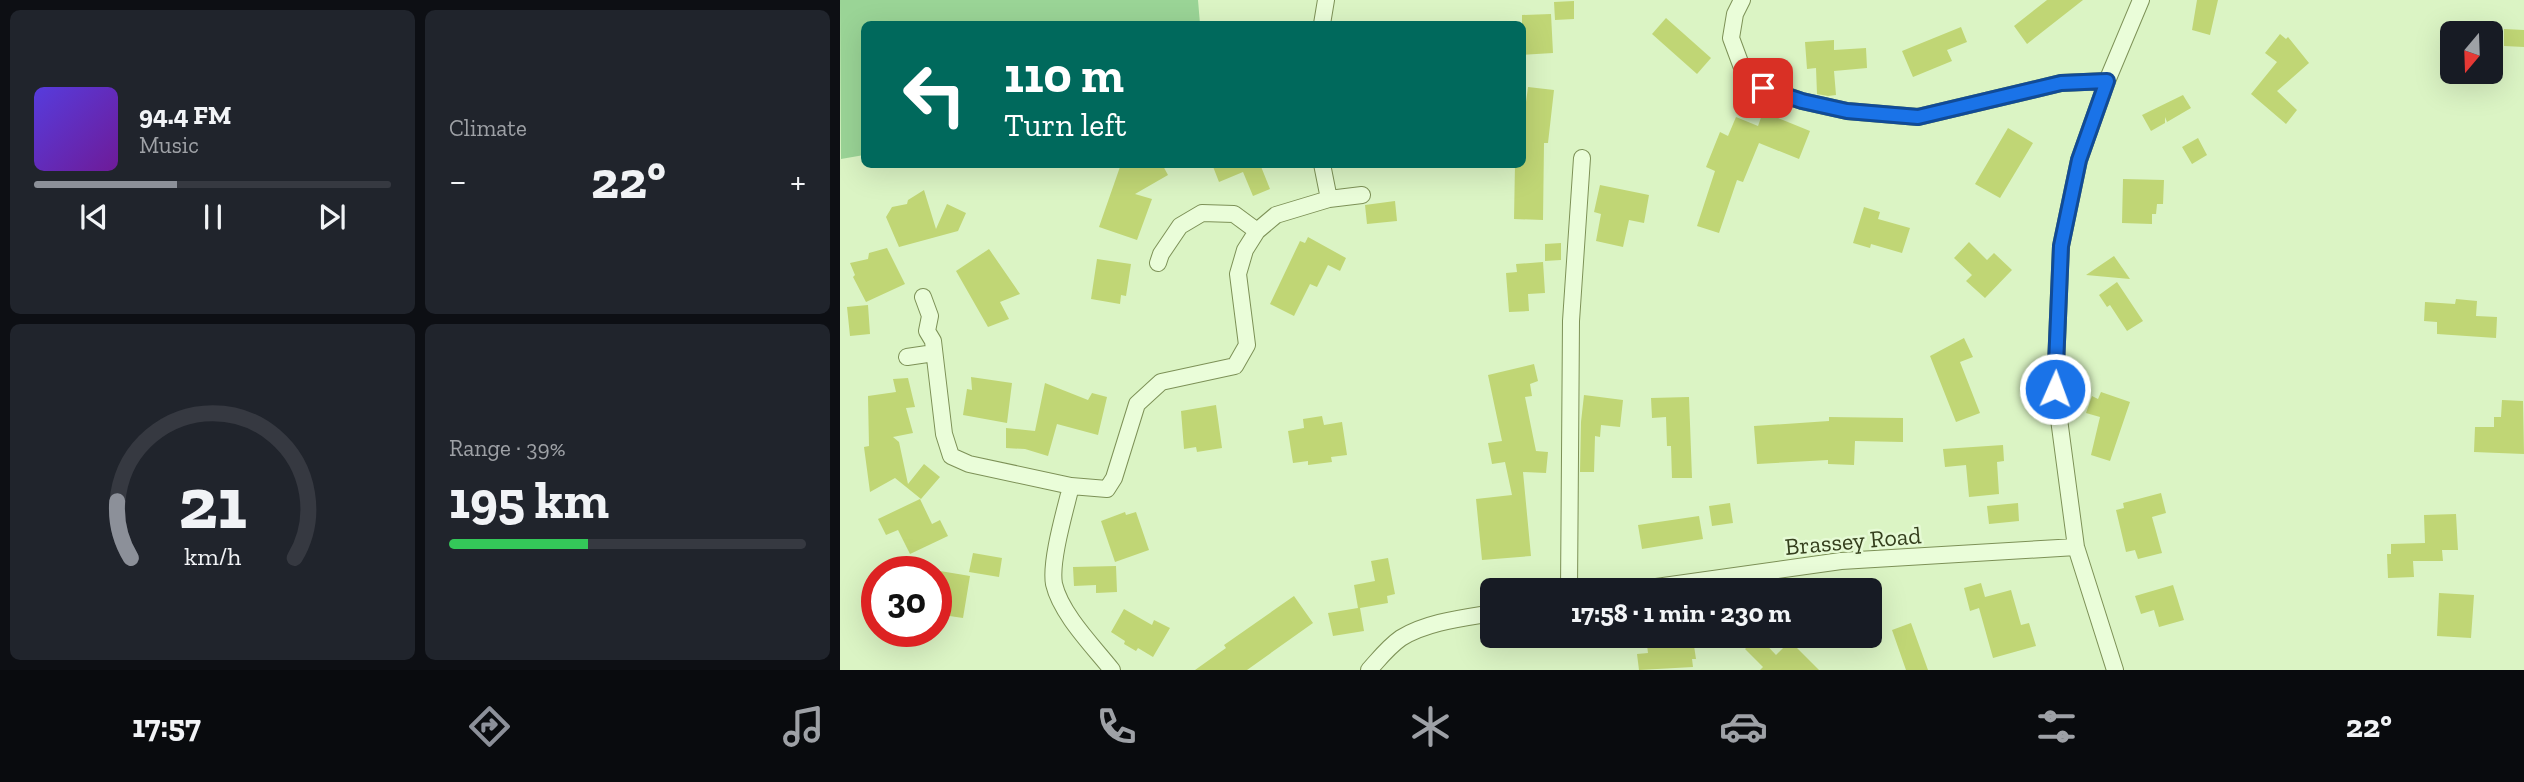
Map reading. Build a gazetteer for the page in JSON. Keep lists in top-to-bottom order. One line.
{"streets":{"street":["Brassey Road"]},"north":"bottom","page":{"tile":["Climate",["Range · 39%","195 km"]],"turn":["110 m","Turn left"],"song":["94.4 FM","Music"],"heat":["−","22°","+"],"limit":"30","trip":"17:58 · 1 min · 230 m","tabs":["17:57","22°"],"gauge":["21","km/h"]}}
